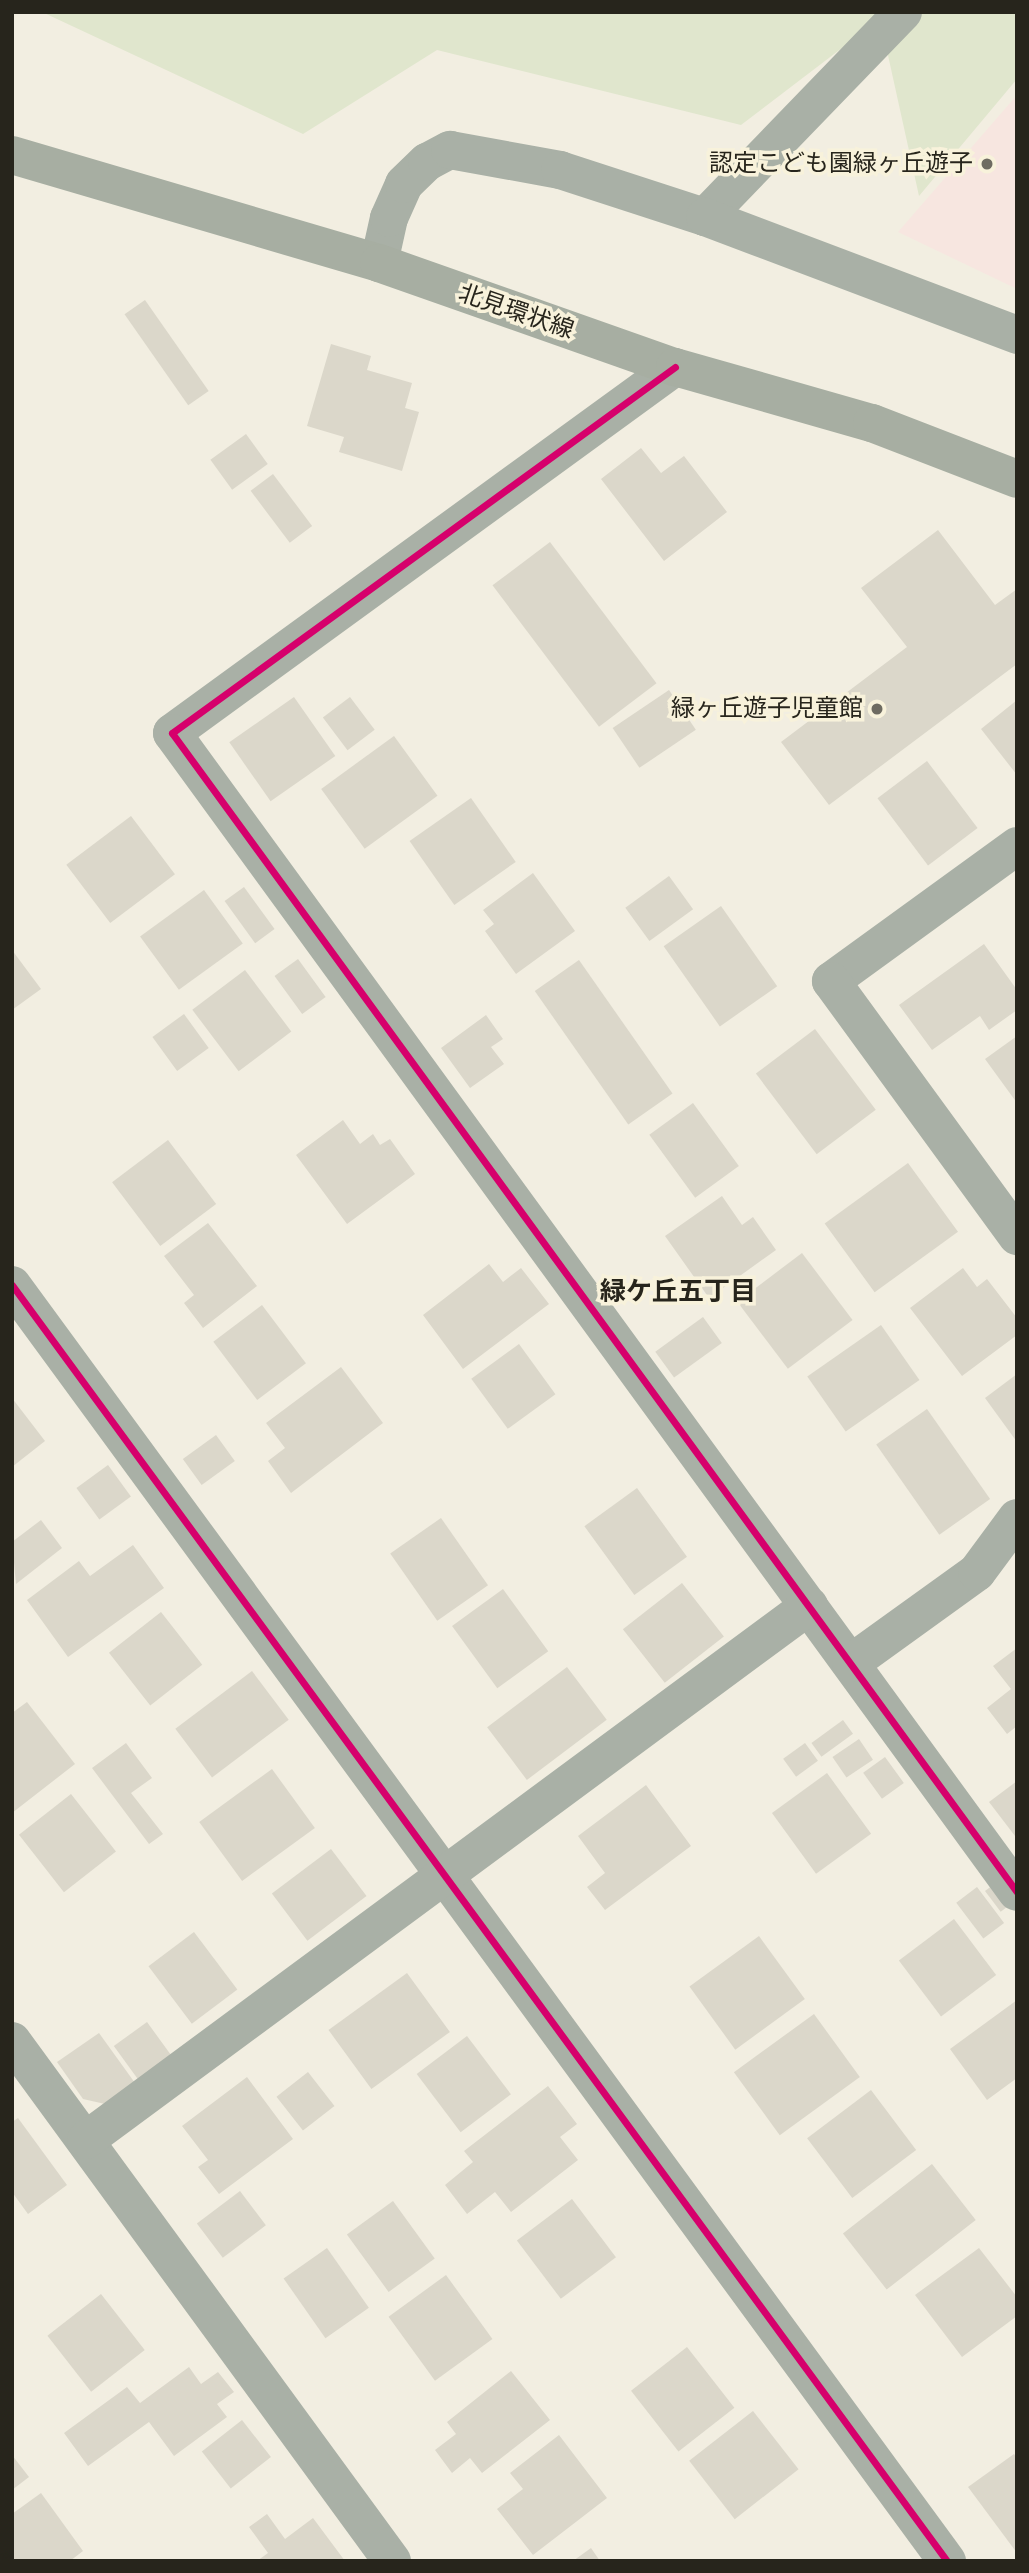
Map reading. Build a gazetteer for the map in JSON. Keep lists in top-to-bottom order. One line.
{"streets":{"main road":["北見環状線"]},"districts":["緑ケ丘五丁目"],"places":["認定こども園緑ヶ丘遊子","緑ヶ丘遊子児童館"]}
